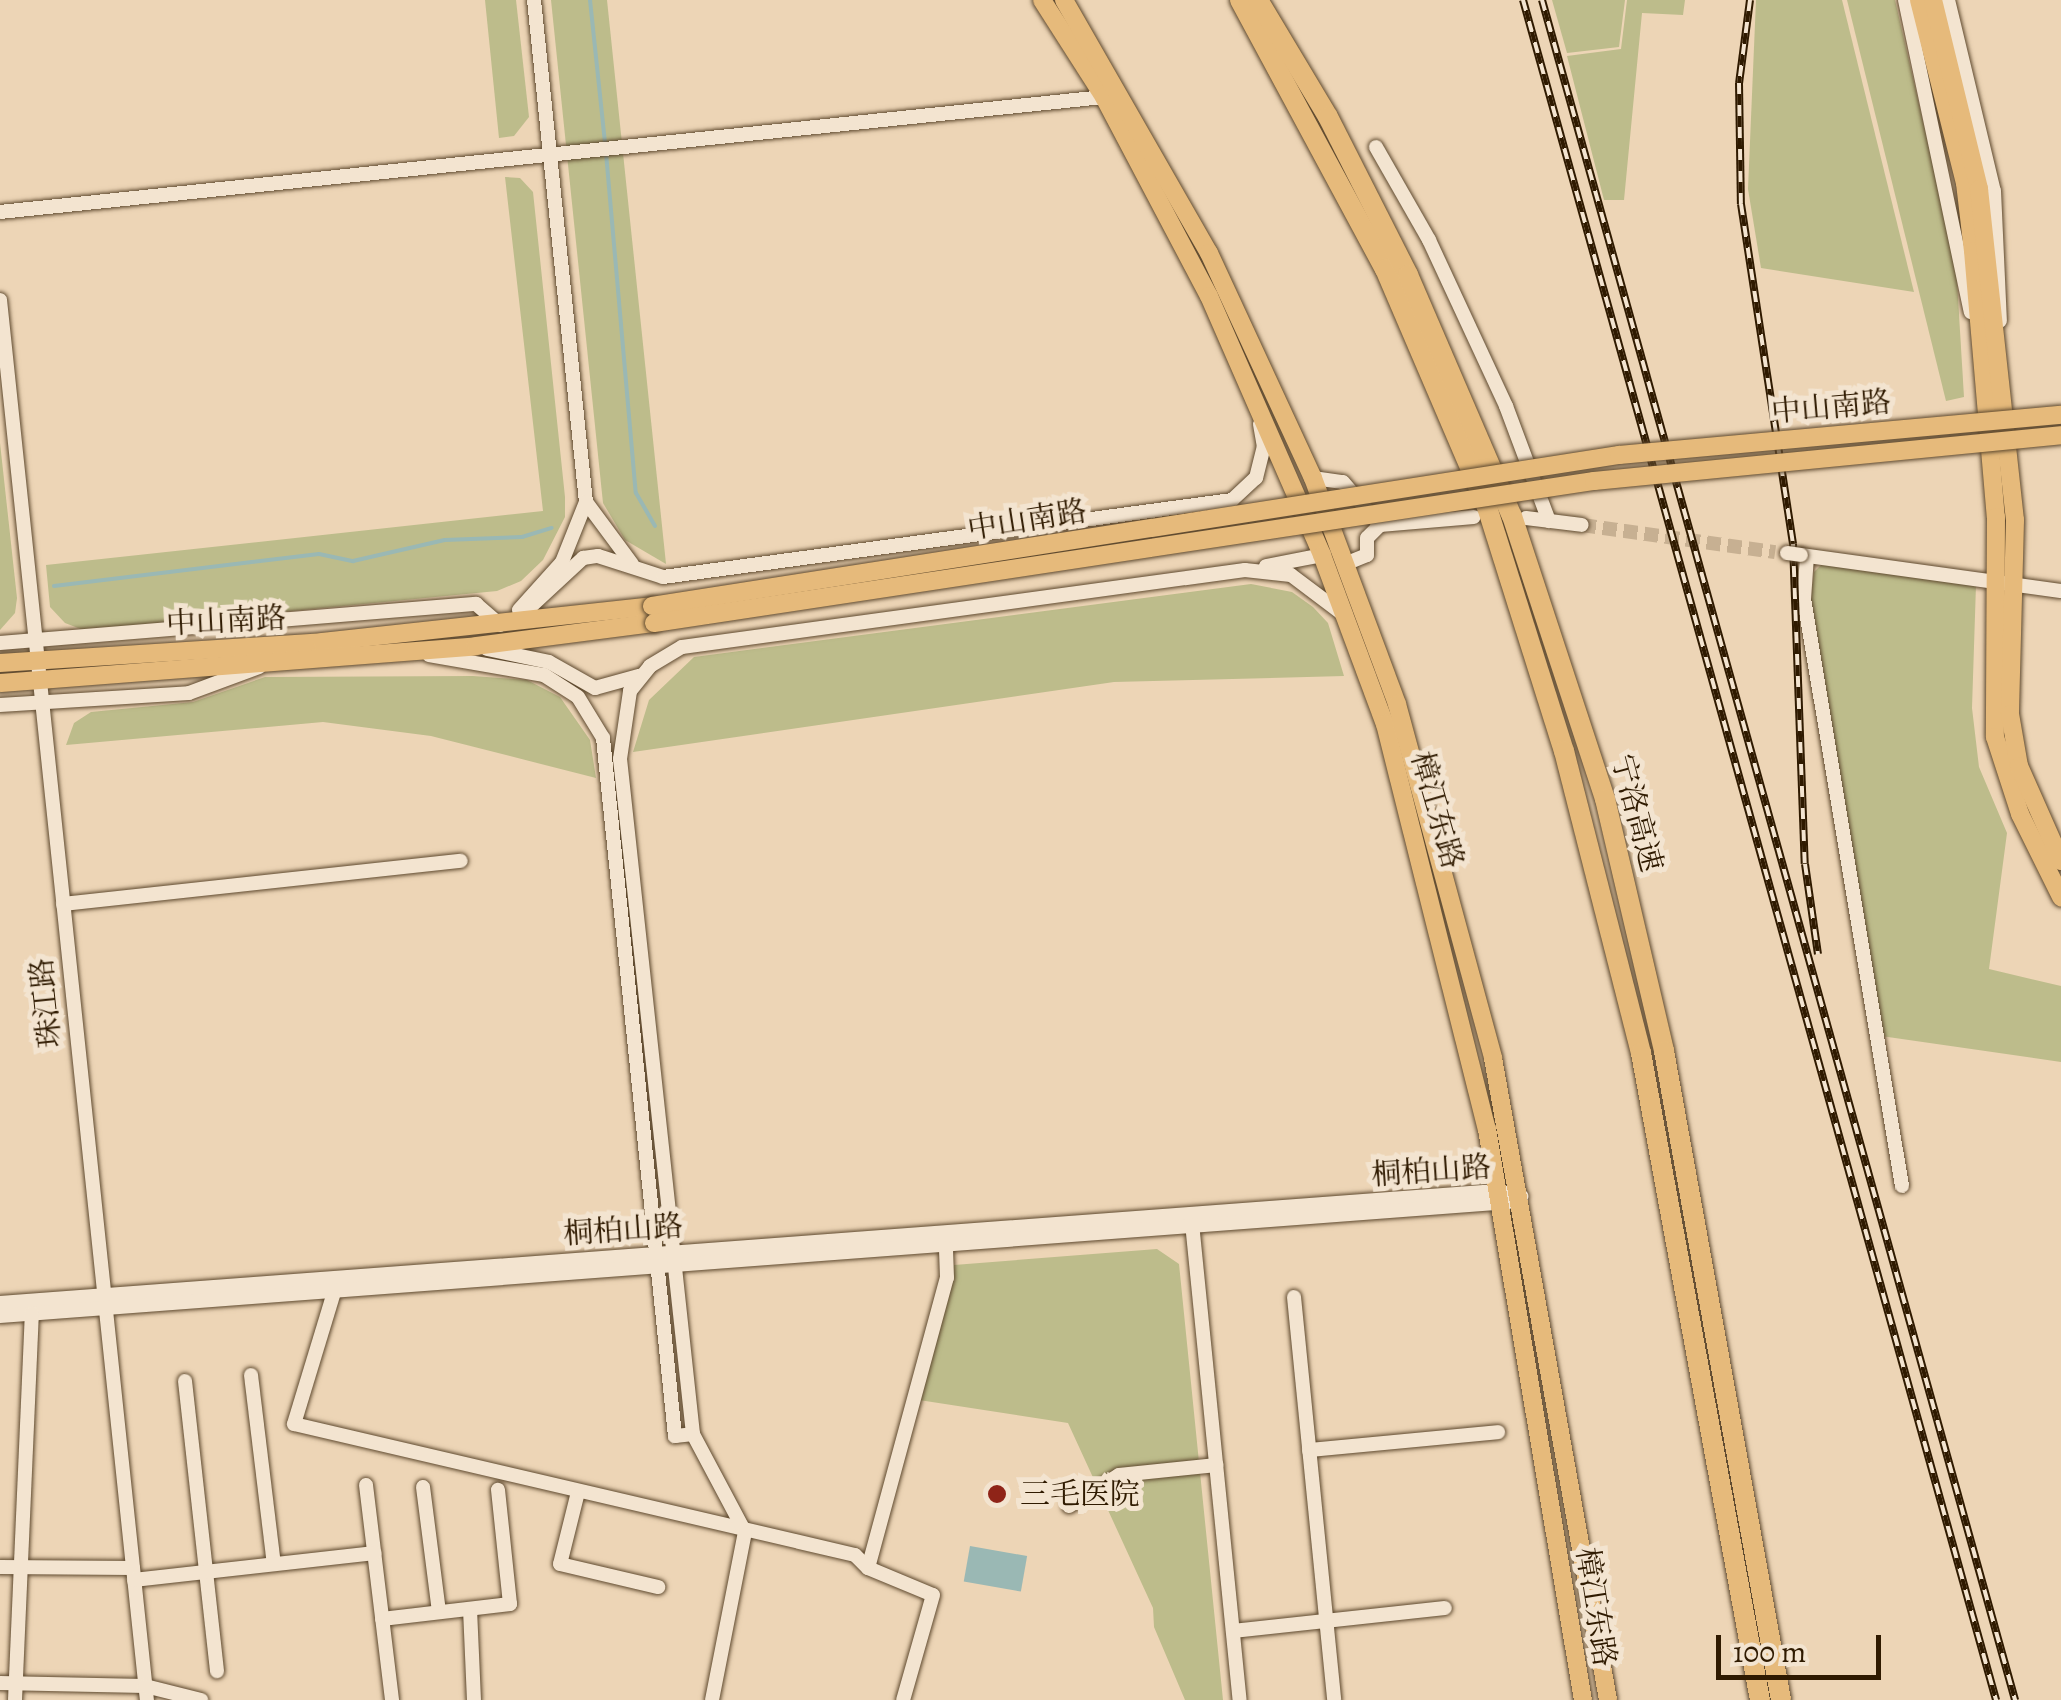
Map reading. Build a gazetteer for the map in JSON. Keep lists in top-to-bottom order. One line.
{"streets":{"highway":["宁洛高速"],"main road":["中山南路","樟江东路"],"street":["珠江路","桐柏山路"]},"crossings":[["中山南路","珠江路"],["樟江东路","桐柏山路"],["珠江路","桐柏山路"]],"places":["三毛医院"],"scale_bar":"100 m"}
